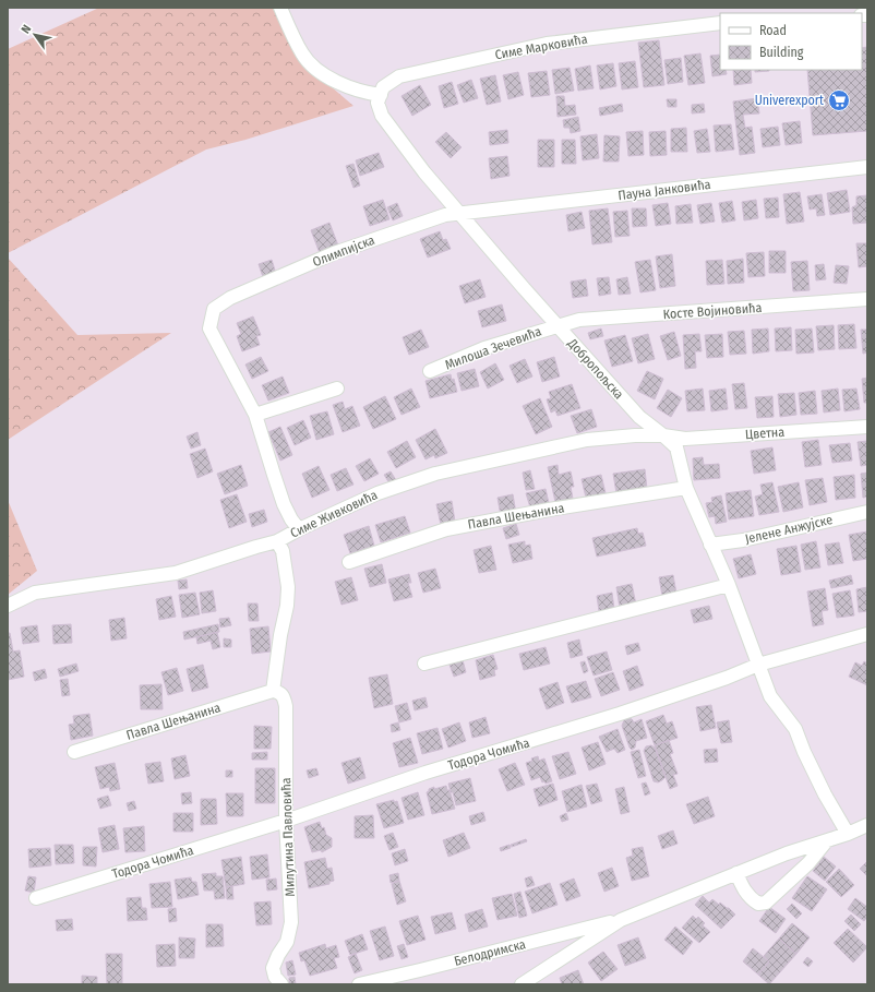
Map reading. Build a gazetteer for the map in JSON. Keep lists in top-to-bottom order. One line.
{"streets":{"street":["Симе Марковића","Пауна Јанковића","Олимпијска","Косте Војиновића","Милоша Зечевића","Добропољска","Цветна","Симе Живковића","Павла Шењанина","Јелене Анжујске","Тодора Чомића","Милутина Павловића","Белодримска"]},"crossings":[["Симе Марковића","Добропољска"],["Пауна Јанковића","Олимпијска"],["Пауна Јанковића","Добропољска"],["Олимпијска","Добропољска"],["Косте Војиновића","Милоша Зечевића"],["Косте Војиновића","Добропољска"],["Милоша Зечевића","Добропољска"],["Добропољска","Цветна"],["Добропољска","Симе Живковића"],["Добропољска","Павла Шењанина"],["Добропољска","Јелене Анжујске"],["Добропољска","Тодора Чомића"],["Цветна","Симе Живковића"],["Павла Шењанина","Милутина Павловића"],["Тодора Чомића","Милутина Павловића"]],"places":{"supermarket":["Univerexport"]},"legend":["Road","Building"],"north":"top left"}
